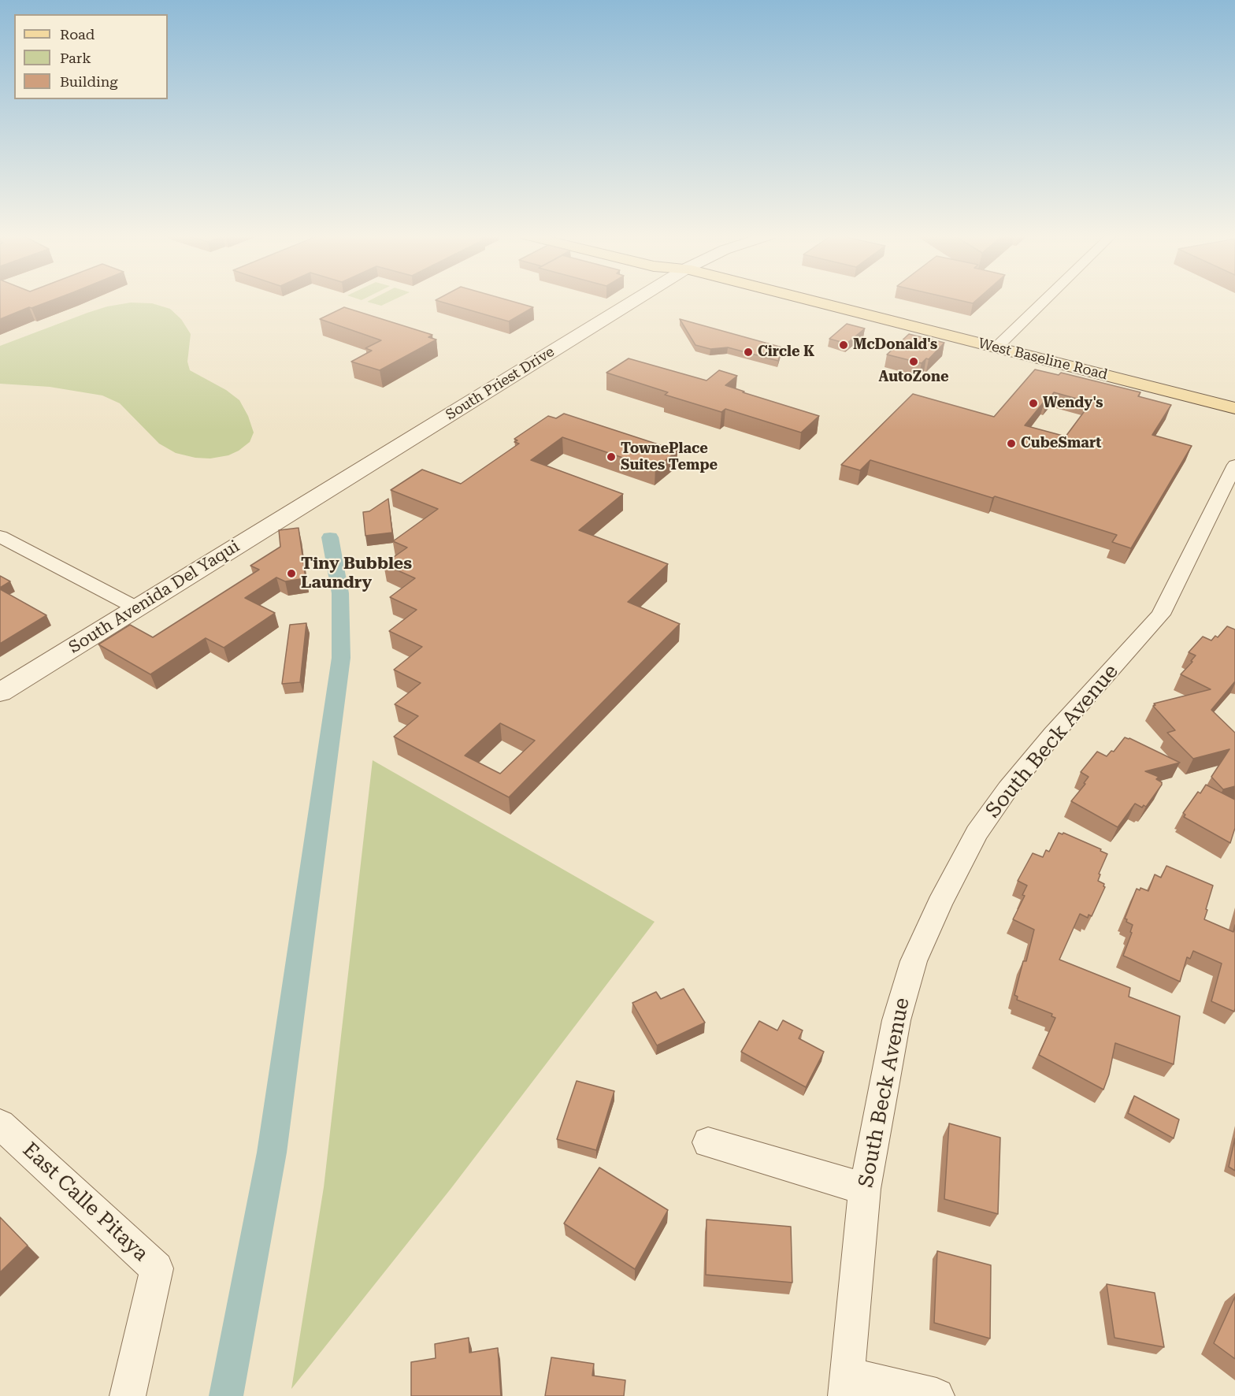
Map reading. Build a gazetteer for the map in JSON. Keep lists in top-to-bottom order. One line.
{"streets":{"main road":["West Baseline Road"],"street":["South Priest Drive","South Avenida Del Yaqui","South Beck Avenue","East Calle Pitaya"]},"crossings":[["South Priest Drive","South Avenida Del Yaqui"]],"places":["McDonald's","Circle K","AutoZone","Wendy's","CubeSmart","TownePlace Suites Tempe","Tiny Bubbles Laundry"],"legend":["Road","Park","Building"]}
